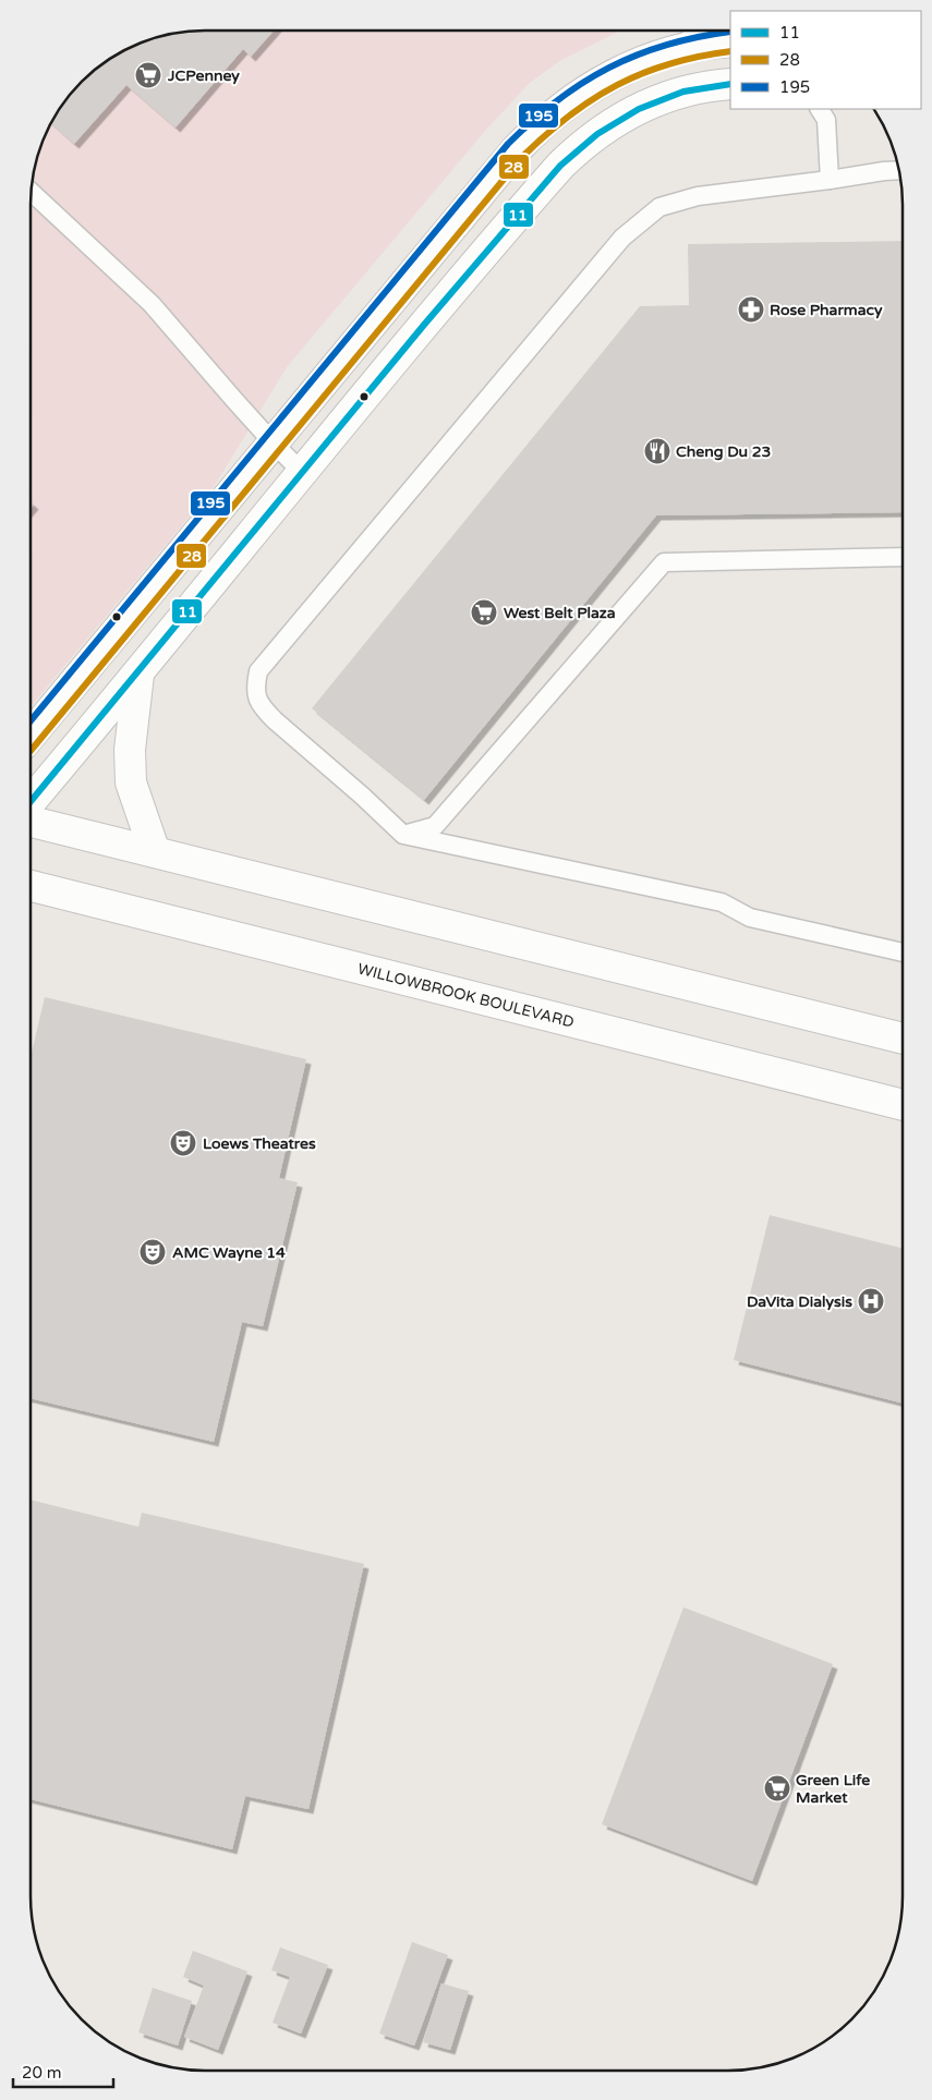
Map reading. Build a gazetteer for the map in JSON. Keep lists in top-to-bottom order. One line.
{"streets":{"street":["WILLOWBROOK BOULEVARD"]},"places":{"supermarket":["JCPenney","West Belt Plaza","Green Life Market"],"pharmacy":["Rose Pharmacy"],"restaurant":["Cheng Du 23"],"theatre":["Loews Theatres","AMC Wayne 14"],"hospital":["DaVita Dialysis"]},"lines":["transit line 195","transit line 28","transit line 11"],"legend":["11","28","195"],"scale_bar":"20 m"}
